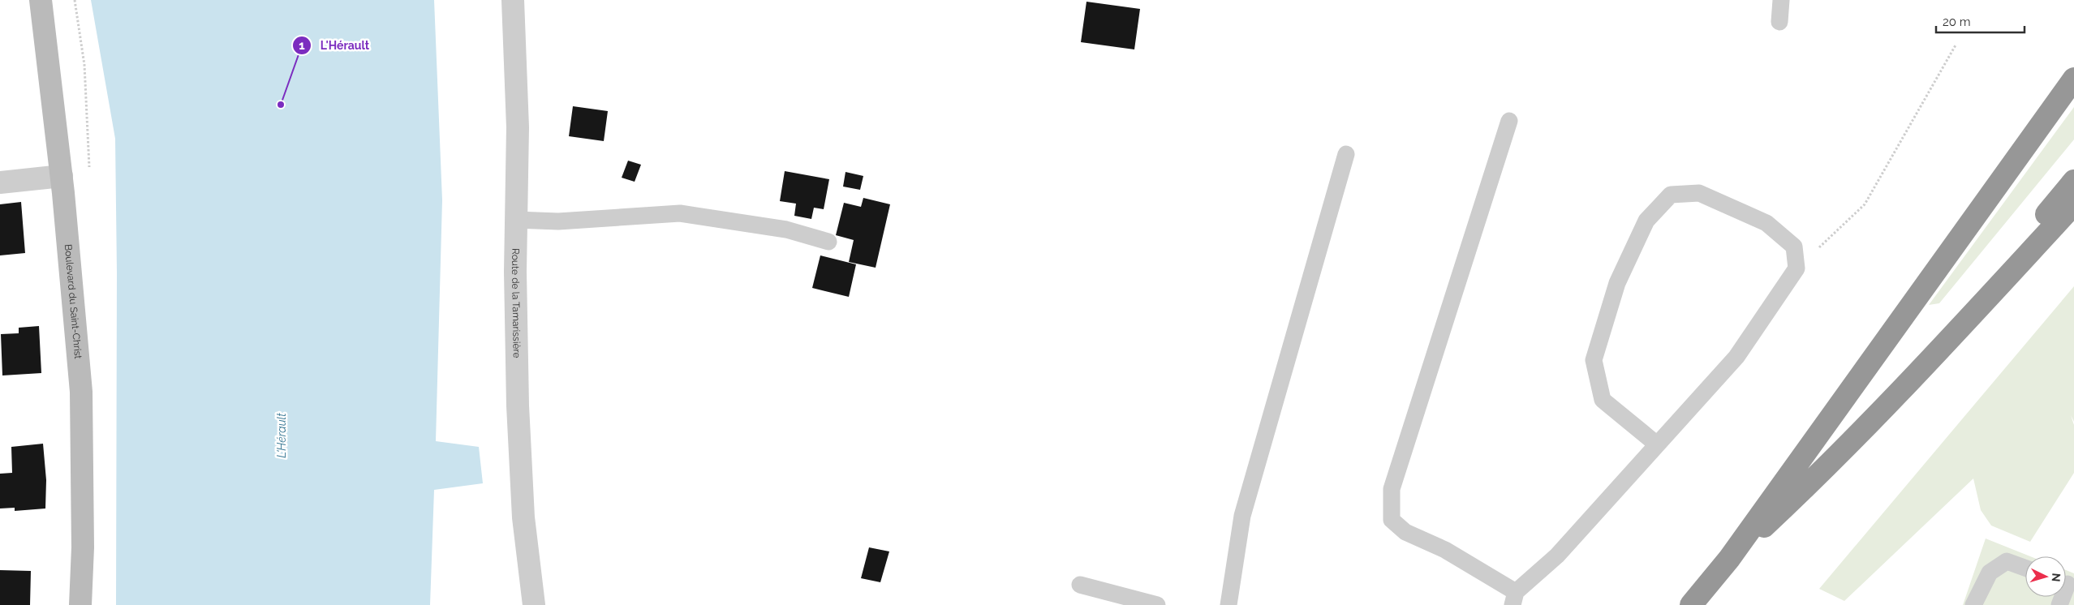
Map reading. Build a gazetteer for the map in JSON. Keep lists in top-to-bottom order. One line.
{"streets":{"street":["Boulevard du Saint-Christ","Route de la Tamarissière"]},"water":["L'Hérault"],"places":["L'Hérault"],"scale_bar":"20 m","north":"right"}
